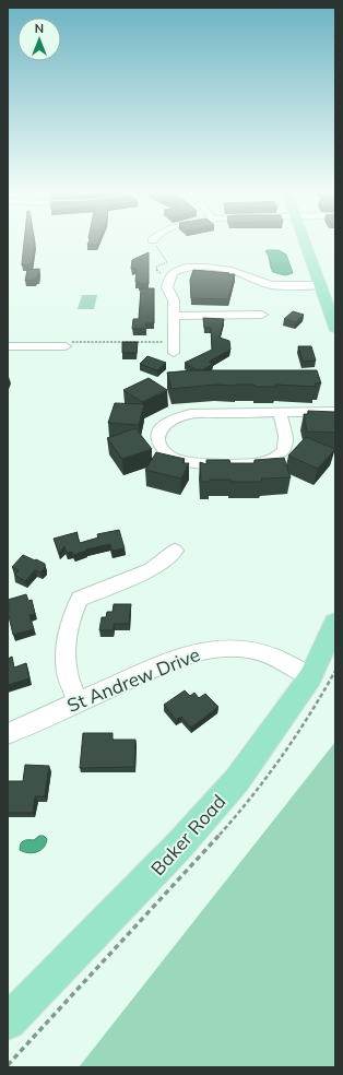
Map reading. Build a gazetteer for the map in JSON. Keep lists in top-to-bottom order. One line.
{"streets":{"main road":["Baker Road"],"street":["St Andrew Drive"]},"crossings":[["St Andrew Drive","Baker Road"]],"north":"top"}
